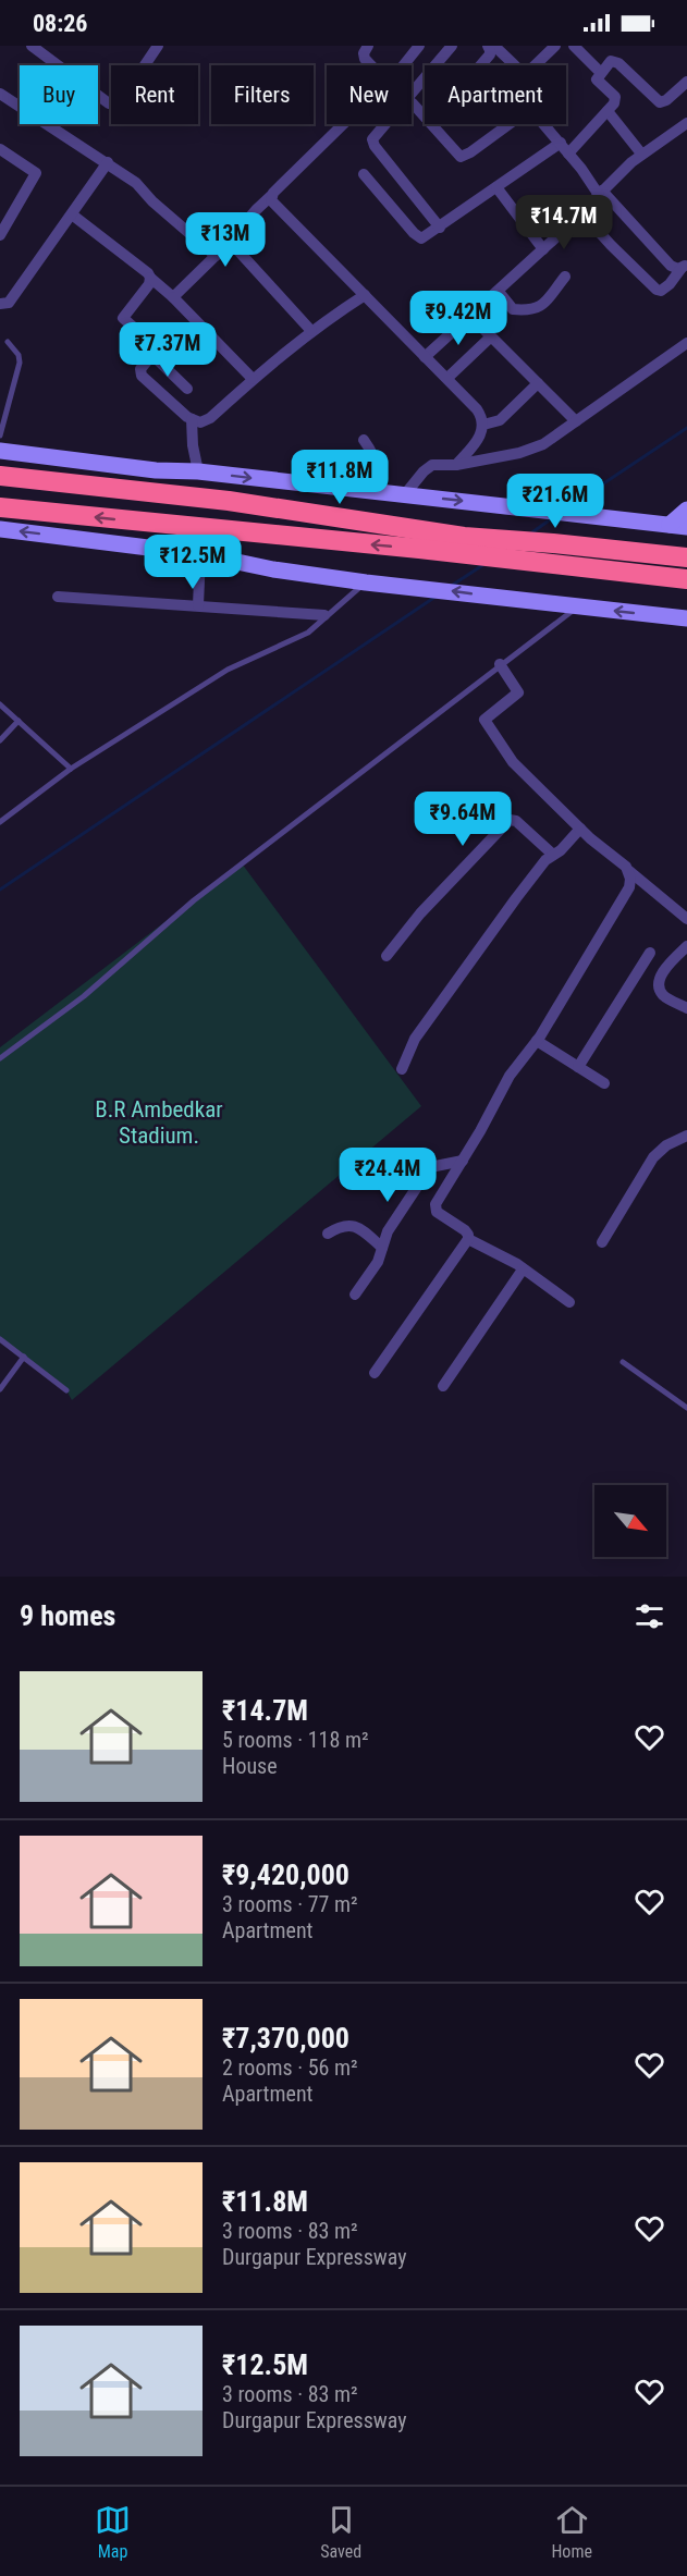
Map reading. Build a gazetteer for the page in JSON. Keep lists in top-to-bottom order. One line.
{"parks":["B.R Ambedkar Stadium."],"north":"bottom right","page":{"status":"08:26","chip":["Buy","Rent","Filters","New","Apartment"],"price":["₹14.7M","₹13M","₹9.42M","₹7.37M","₹11.8M","₹21.6M","₹12.5M","₹9.64M","₹24.4M"],"heading":"9 homes","list":[{"name":"₹14.7M","note":"5 rooms · 118 m² · House"},{"name":"₹9,420,000","note":"3 rooms · 77 m² · Apartment"},{"name":"₹7,370,000","note":"2 rooms · 56 m² · Apartment"},{"name":"₹11.8M","note":"3 rooms · 83 m² · Durgapur Expressway"},{"name":"₹12.5M","note":"3 rooms · 83 m² · Durgapur Expressway"}],"tabs":["Map","Saved","Home"]}}
